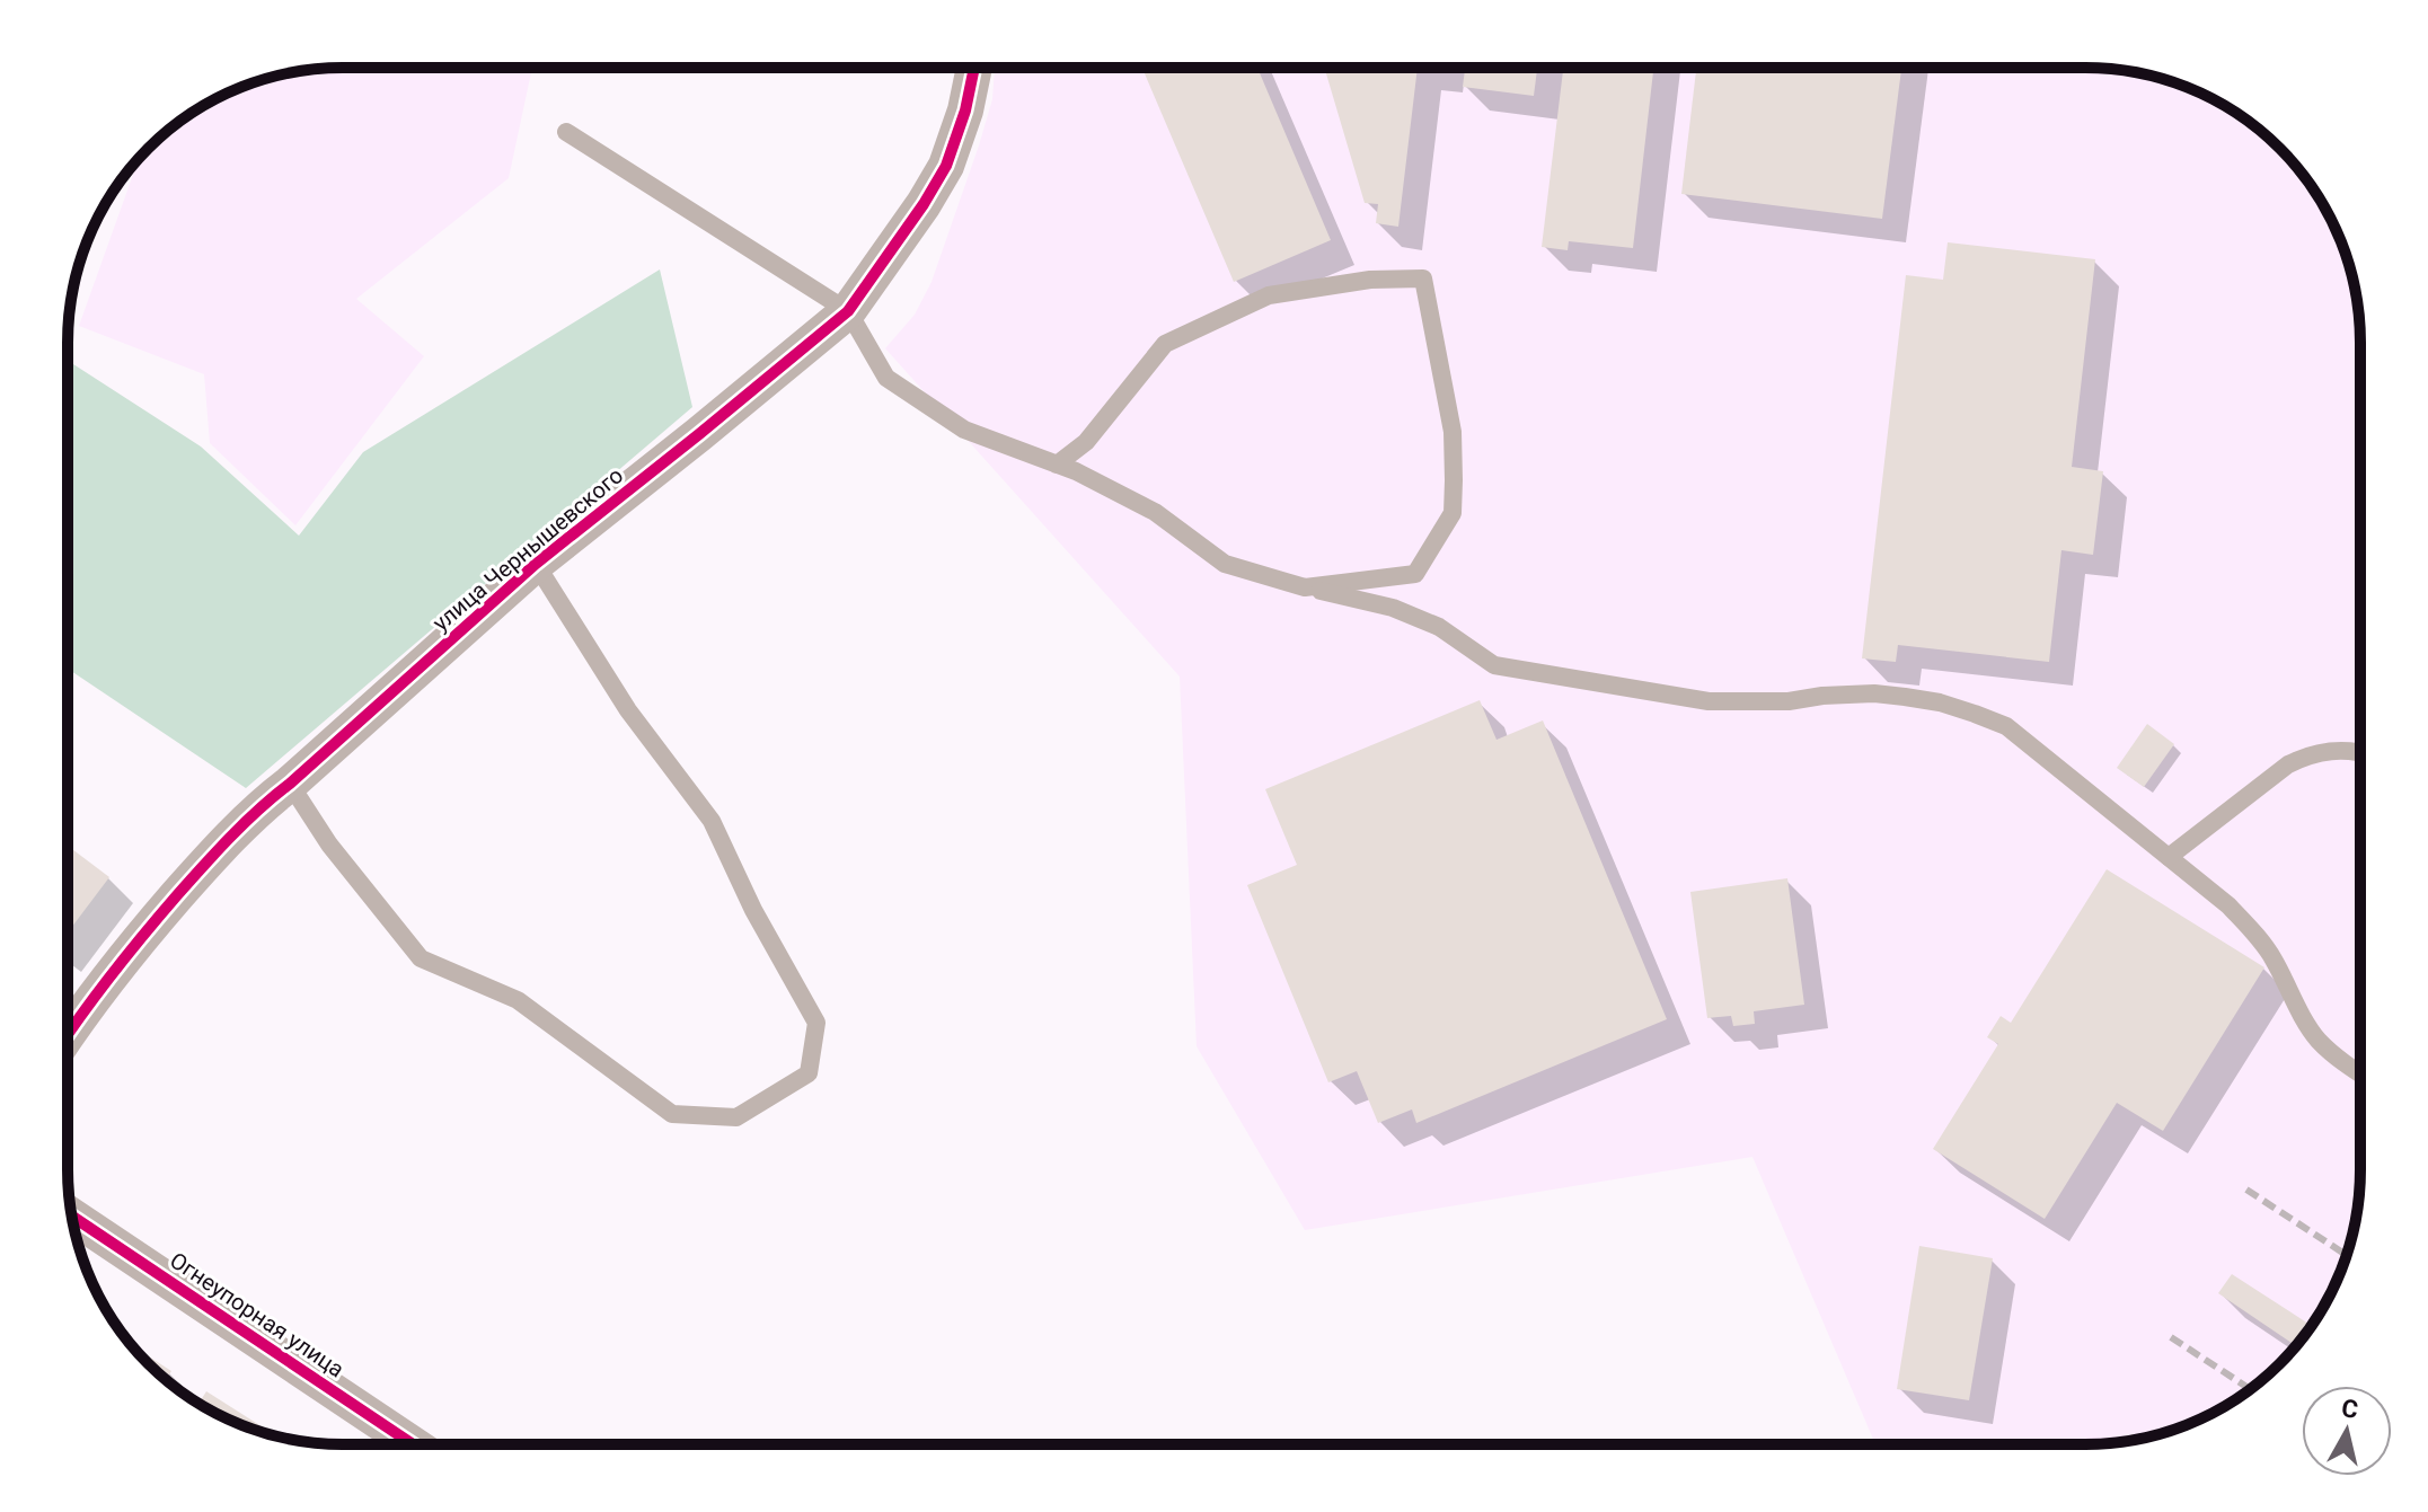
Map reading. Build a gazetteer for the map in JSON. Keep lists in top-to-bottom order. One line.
{"streets":{"street":["улица Чернышевского","Огнеупорная улица"]},"north":"top"}
